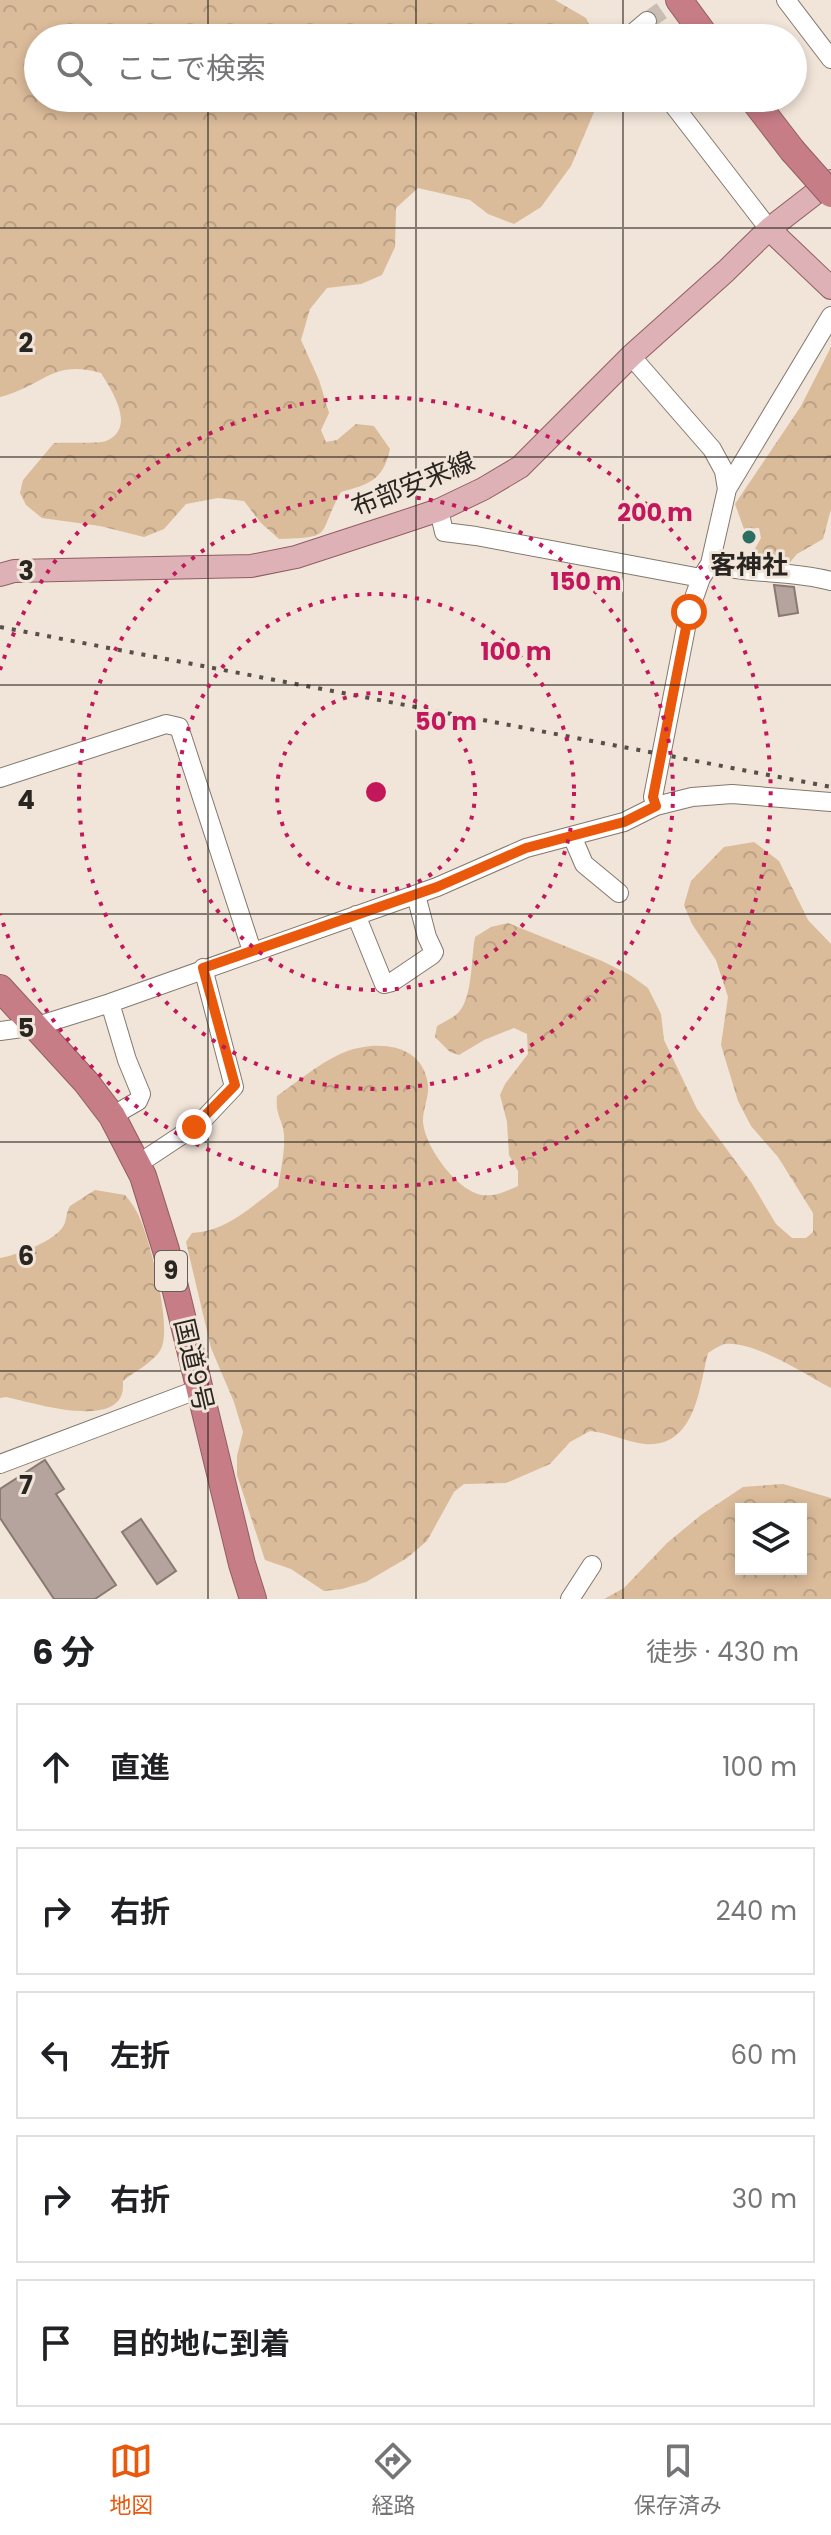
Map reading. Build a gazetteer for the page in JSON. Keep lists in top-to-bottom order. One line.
{"streets":{"highway":["9","国道9号"],"main road":["布部安来線"]},"places":["客神社"],"page":{"search":"ここで検索","heading":["6 分","徒歩 · 430 m"],"list":[["直進","100 m"],["右折","240 m"],["左折","60 m"],["右折","30 m"],"目的地に到着"],"nav":["地図","経路","保存済み"]},"grid":{"rows":["2","3","4","5","6","7"]},"rings":["200 m","150 m","100 m","50 m"]}
